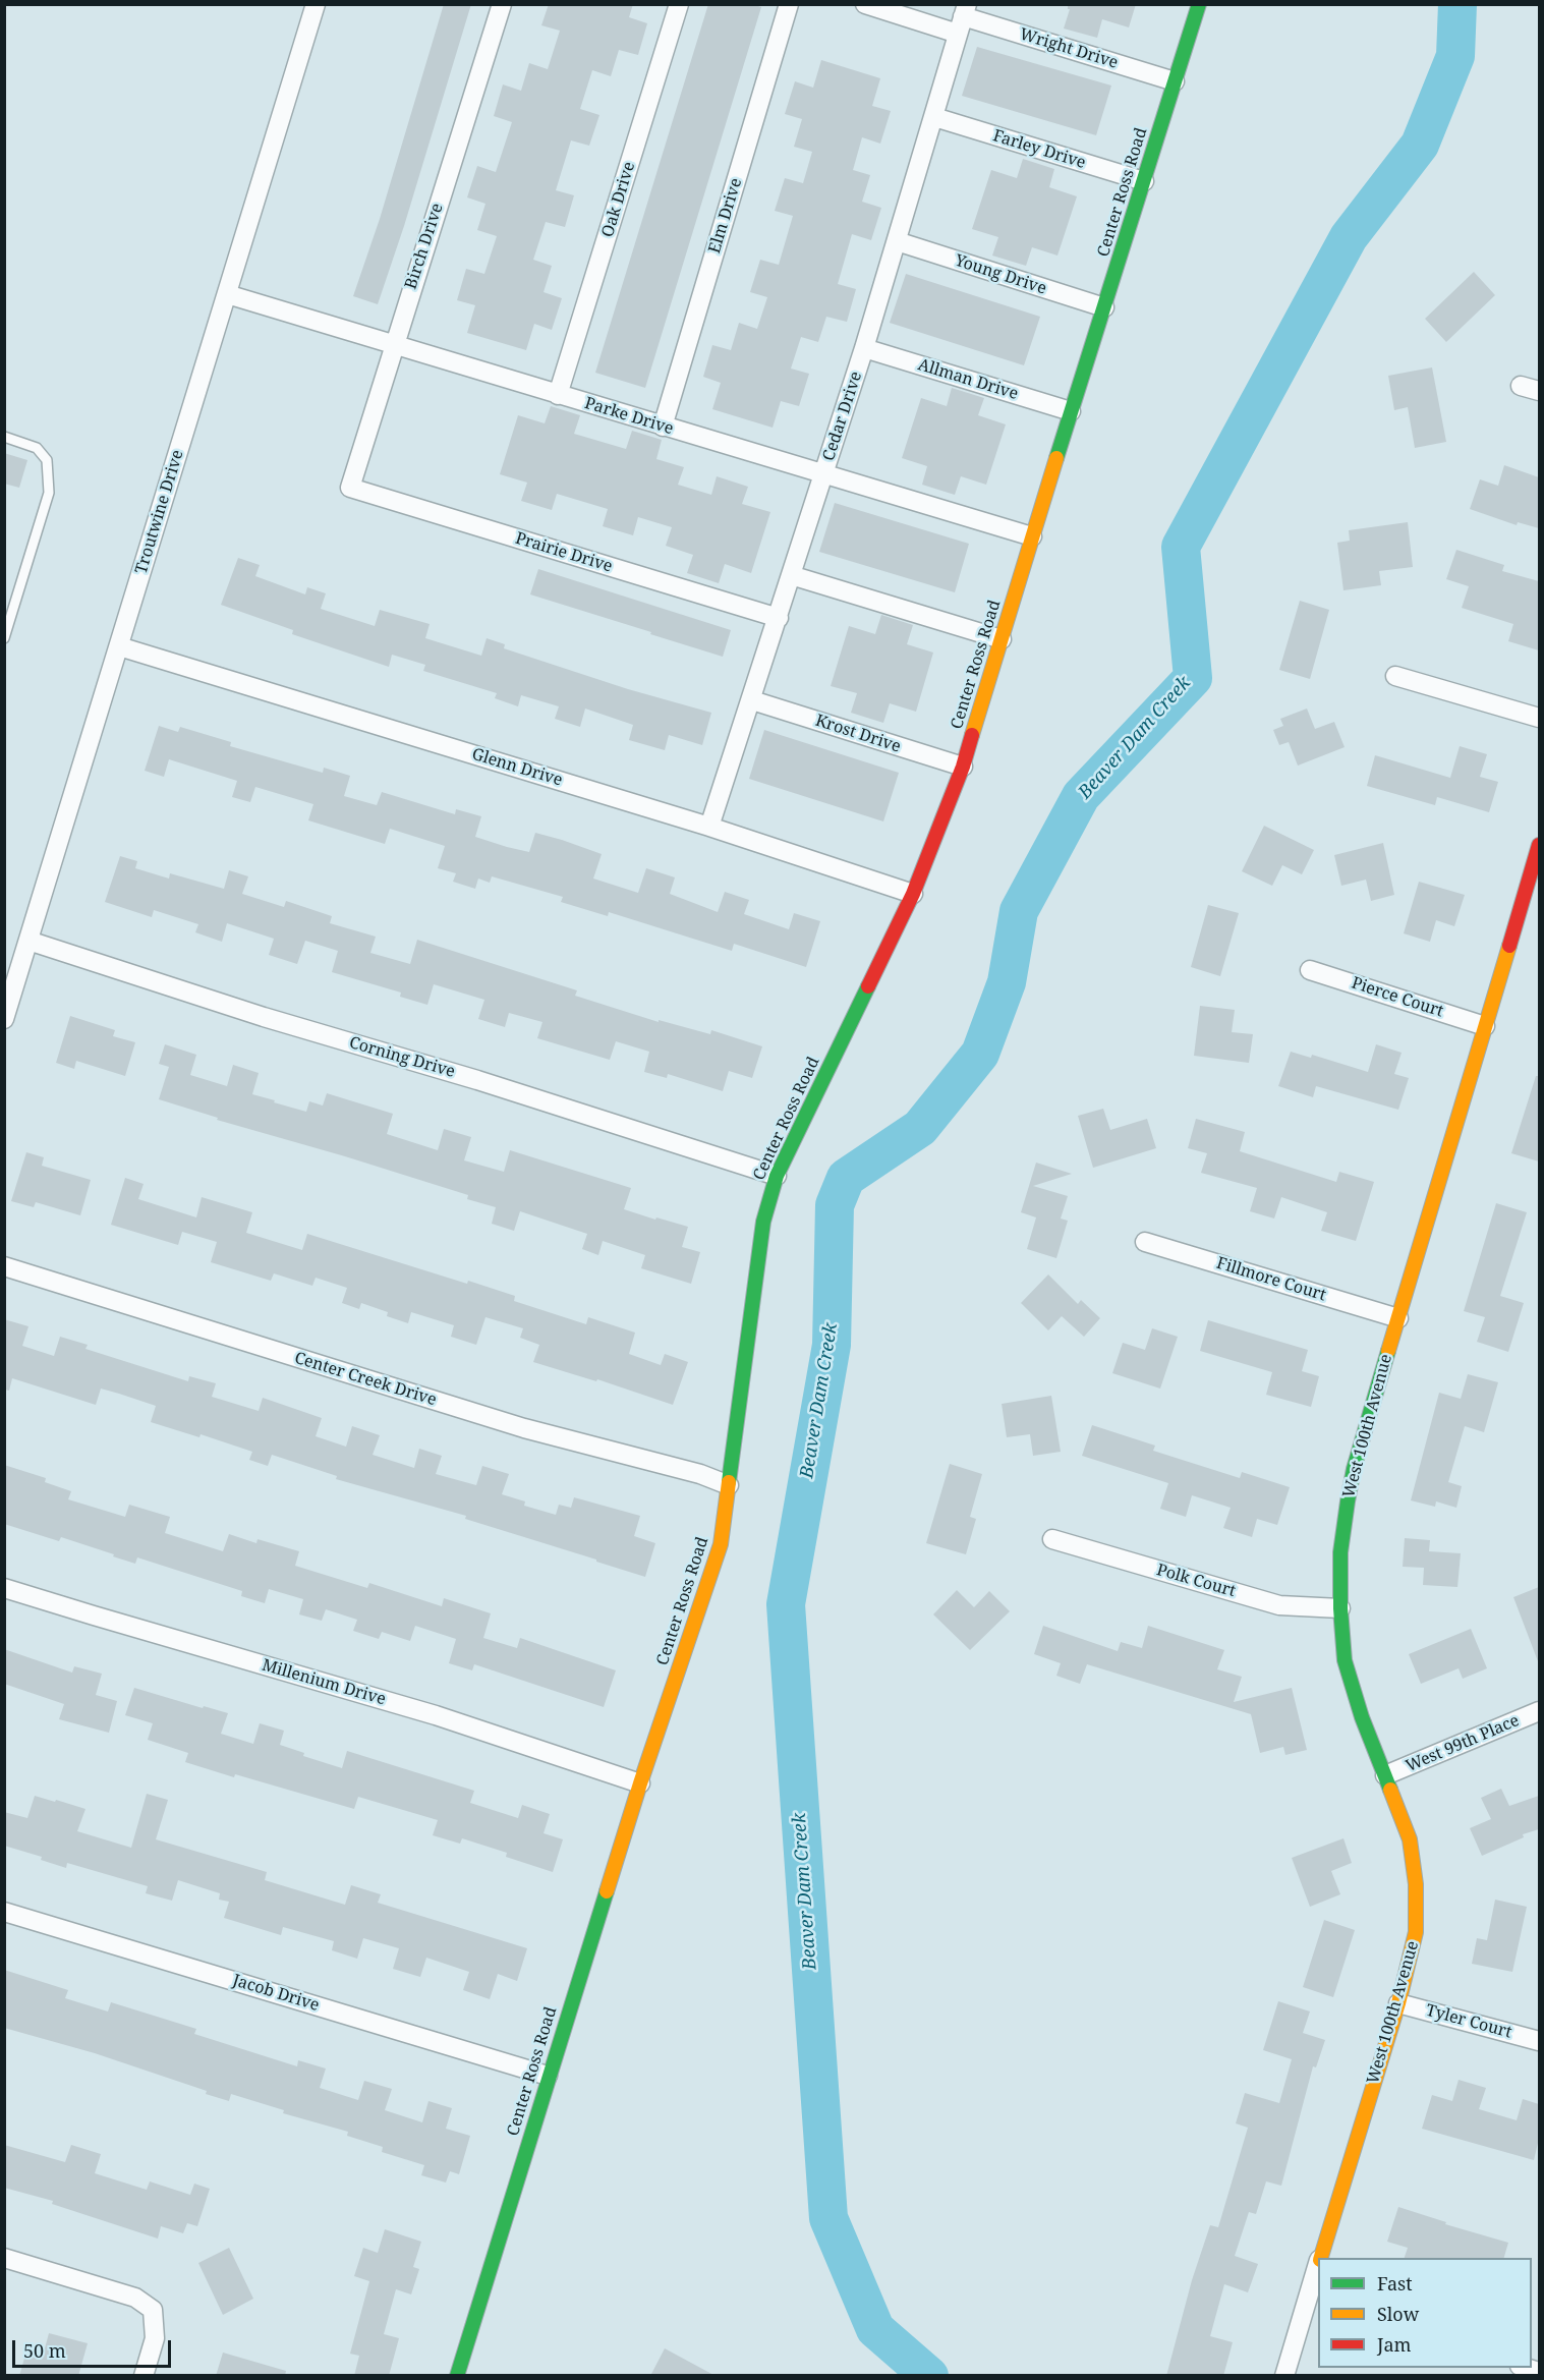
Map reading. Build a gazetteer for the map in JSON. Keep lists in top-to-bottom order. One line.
{"streets":{"street":["Wright Drive","Farley Drive","Center Ross Road","Oak Drive","Elm Drive","Birch Drive","Young Drive","Allman Drive","Parke Drive","Cedar Drive","Troutwine Drive","Prairie Drive","Krost Drive","Glenn Drive","Pierce Court","Corning Drive","Fillmore Court","Center Creek Drive","West 100th Avenue","Polk Court","Millenium Drive","West 99th Place","Jacob Drive","Tyler Court"]},"crossings":[["Wright Drive","Center Ross Road"],["Wright Drive","Cedar Drive"],["Farley Drive","Center Ross Road"],["Farley Drive","Cedar Drive"],["Center Ross Road","Young Drive"],["Center Ross Road","Allman Drive"],["Center Ross Road","Parke Drive"],["Center Ross Road","Krost Drive"],["Center Ross Road","Glenn Drive"],["Center Ross Road","Corning Drive"],["Center Ross Road","Center Creek Drive"],["Center Ross Road","Millenium Drive"],["Center Ross Road","Jacob Drive"],["Oak Drive","Parke Drive"],["Elm Drive","Parke Drive"],["Birch Drive","Parke Drive"],["Birch Drive","Prairie Drive"],["Young Drive","Cedar Drive"],["Allman Drive","Cedar Drive"],["Parke Drive","Cedar Drive"],["Parke Drive","Troutwine Drive"],["Cedar Drive","Prairie Drive"],["Cedar Drive","Krost Drive"],["Cedar Drive","Glenn Drive"],["Troutwine Drive","Glenn Drive"],["Troutwine Drive","Corning Drive"],["Pierce Court","West 100th Avenue"],["Fillmore Court","West 100th Avenue"],["West 100th Avenue","Polk Court"],["West 100th Avenue","West 99th Place"],["West 100th Avenue","Tyler Court"]],"water":["Beaver Dam Creek"],"legend":["Fast","Slow","Jam"],"scale_bar":"50 m"}
